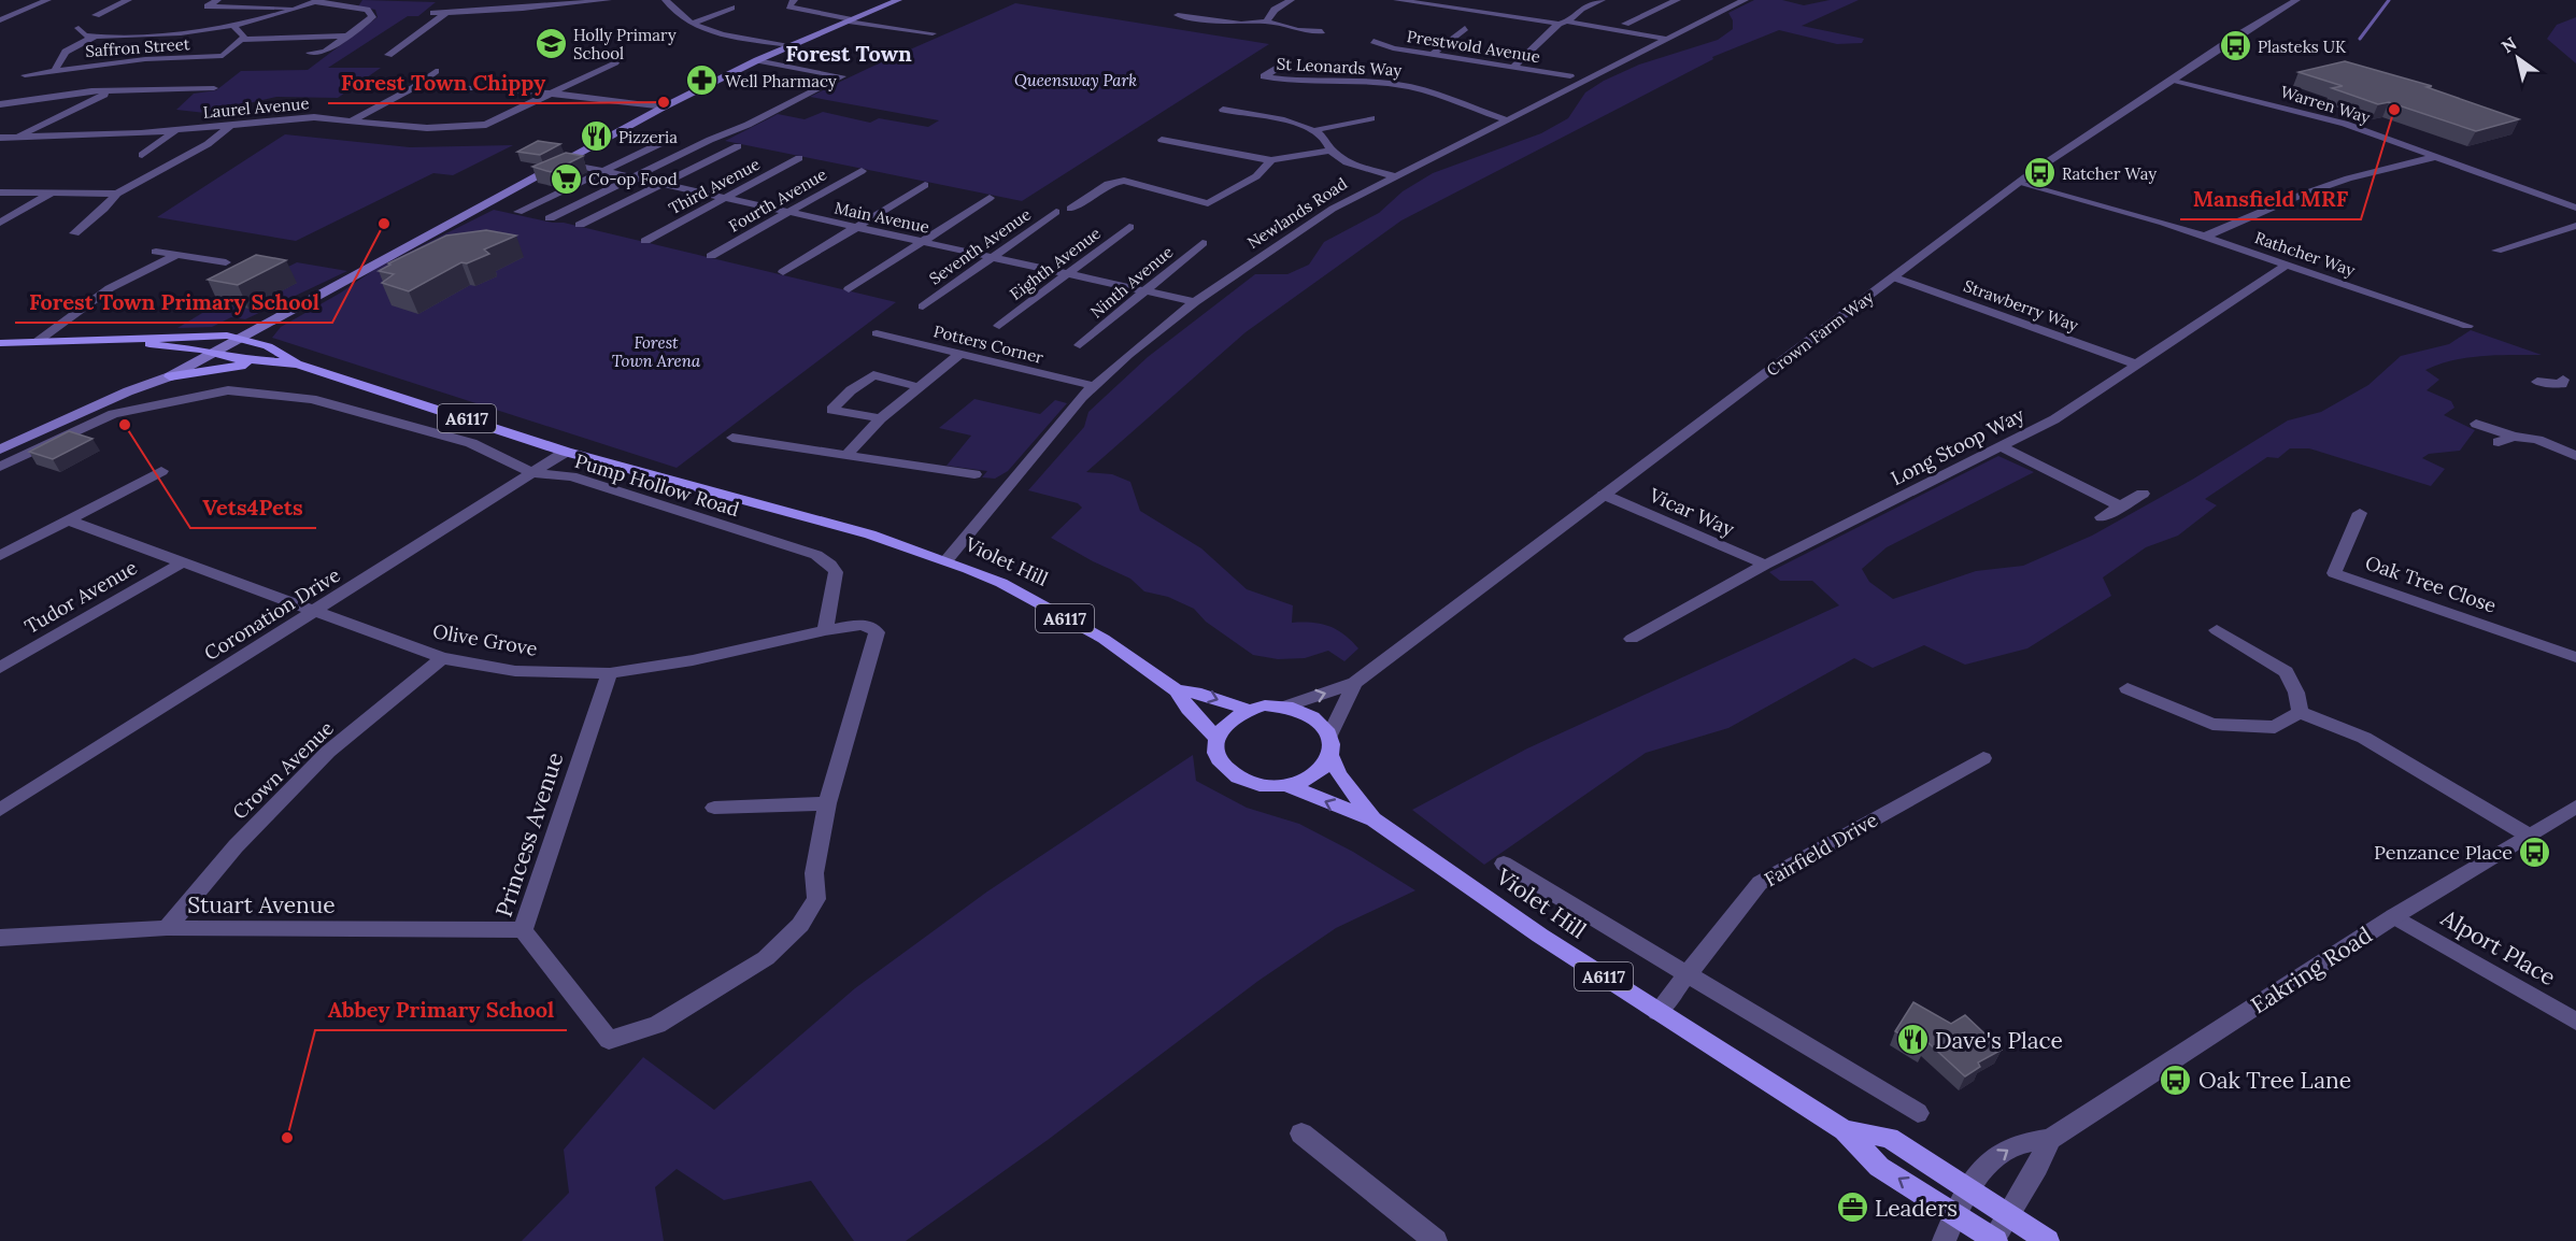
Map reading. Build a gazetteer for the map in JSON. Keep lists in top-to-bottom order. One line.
{"streets":{"main road":["A6117","Pump Hollow Road","Violet Hill"],"street":["Prestwold Avenue","Saffron Street","St Leonards Way","Warren Way","Laurel Avenue","Third Avenue","Fourth Avenue","Newlands Road","Main Avenue","Seventh Avenue","Rathcher Way","Eighth Avenue","Ninth Avenue","Strawberry Way","Crown Farm Way","Potters Corner","Long Stoop Way","Vicar Way","Oak Tree Close","Tudor Avenue","Coronation Drive","Olive Grove","Crown Avenue","Princess Avenue","Fairfield Drive","Stuart Avenue","Alport Place","Eakring Road"]},"crossings":[["St Leonards Way","Newlands Road"],["Warren Way","Crown Farm Way"],["Third Avenue","Main Avenue"],["Fourth Avenue","Main Avenue"],["Newlands Road","Main Avenue"],["Newlands Road","Potters Corner"],["Newlands Road","Pump Hollow Road"],["Newlands Road","Violet Hill"],["Main Avenue","Seventh Avenue"],["Main Avenue","Eighth Avenue"],["Main Avenue","Ninth Avenue"],["Rathcher Way","Crown Farm Way"],["Rathcher Way","Long Stoop Way"],["Strawberry Way","Crown Farm Way"],["Strawberry Way","Long Stoop Way"],["Crown Farm Way","A6117"],["Crown Farm Way","Vicar Way"],["Crown Farm Way","Violet Hill"],["A6117","Pump Hollow Road"],["A6117","Violet Hill"],["A6117","Eakring Road"],["Long Stoop Way","Vicar Way"],["Pump Hollow Road","Violet Hill"],["Pump Hollow Road","Coronation Drive"],["Pump Hollow Road","Olive Grove"],["Violet Hill","Fairfield Drive"],["Violet Hill","Eakring Road"],["Tudor Avenue","Olive Grove"],["Coronation Drive","Olive Grove"],["Olive Grove","Crown Avenue"],["Olive Grove","Princess Avenue"],["Crown Avenue","Stuart Avenue"],["Princess Avenue","Stuart Avenue"],["Alport Place","Eakring Road"]],"districts":["Forest Town"],"parks":["Queensway Park","Forest Town Arena"],"places":{"school or university":["Holly Primary School"],"bus stop":["Plasteks UK","Ratcher Way","Penzance Place","Oak Tree Lane"],"pharmacy":["Well Pharmacy"],"other":["Forest Town Chippy","Mansfield MRF","Forest Town Primary School","Vets4Pets","Abbey Primary School"],"restaurant":["Pizzeria","Dave's Place"],"supermarket":["Co-op Food"],"office":["Leaders"]},"north":"top left"}
